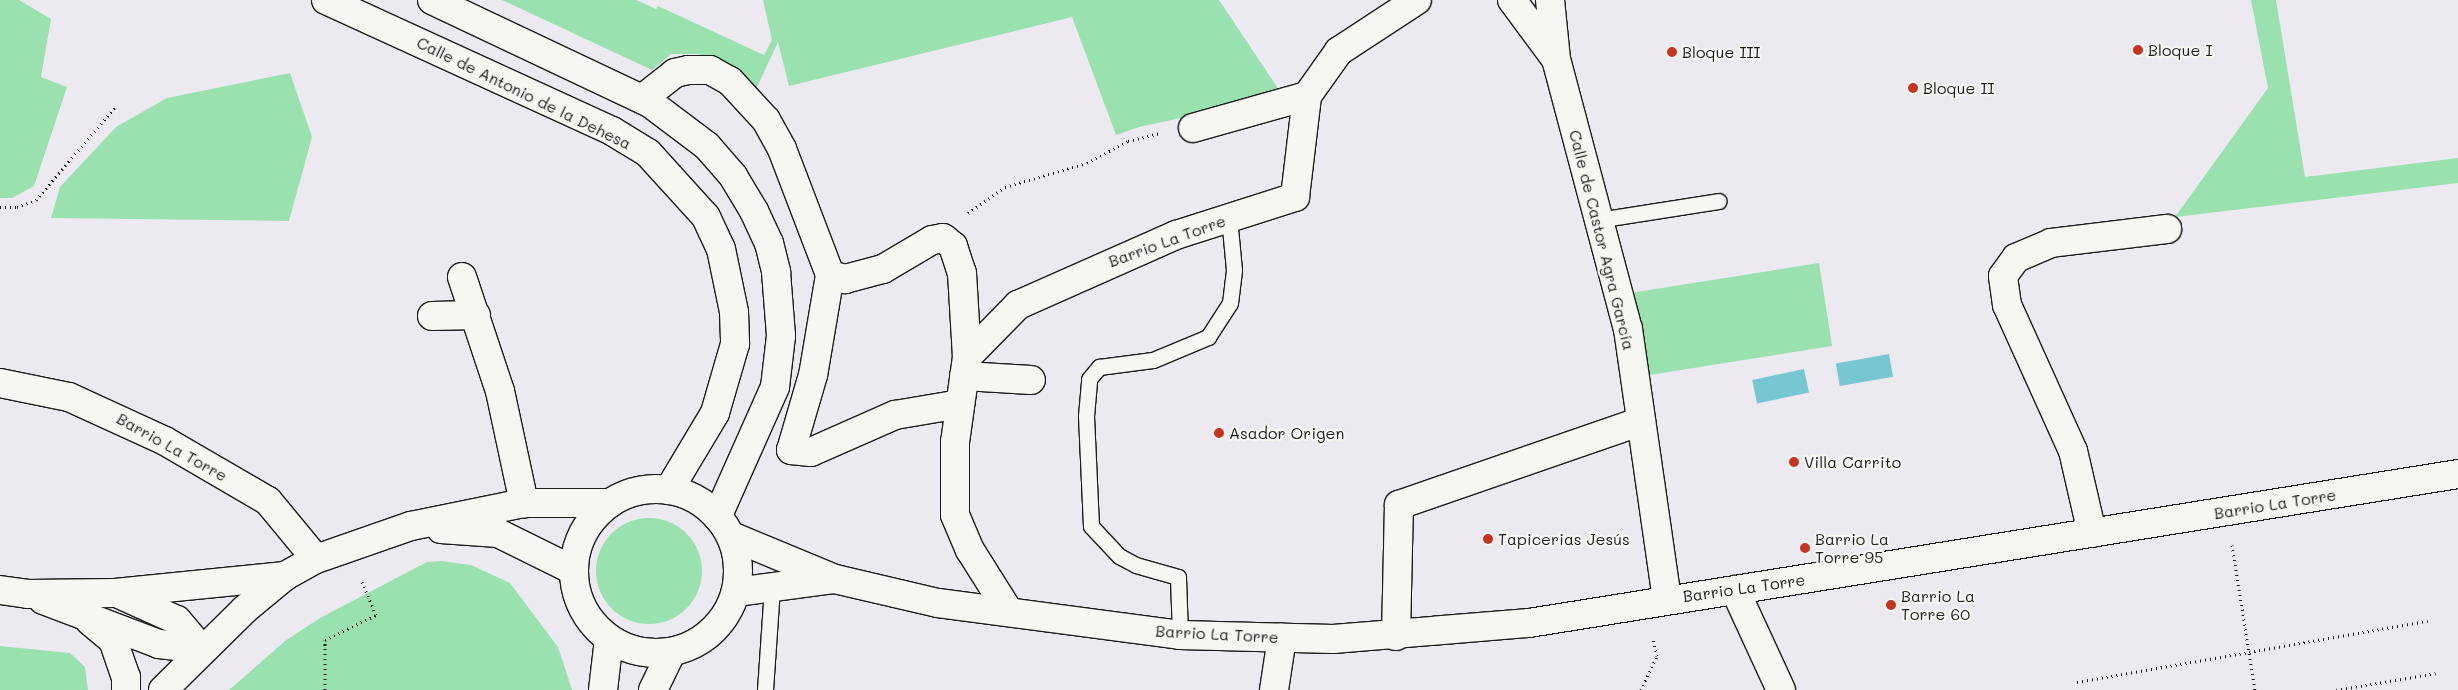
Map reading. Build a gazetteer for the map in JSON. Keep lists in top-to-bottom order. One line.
{"streets":{"street":["Calle de Antonio de la Dehesa","Calle de Castor Agra García","Barrio La Torre"]},"crossings":[["Calle de Antonio de la Dehesa","Barrio La Torre"],["Calle de Castor Agra García","Barrio La Torre"]],"places":["Bloque I","Bloque III","Bloque II","Asador Origen","Villa Carrito","Tapicerias Jesús","Barrio La Torre 95","Barrio La Torre 60"]}
